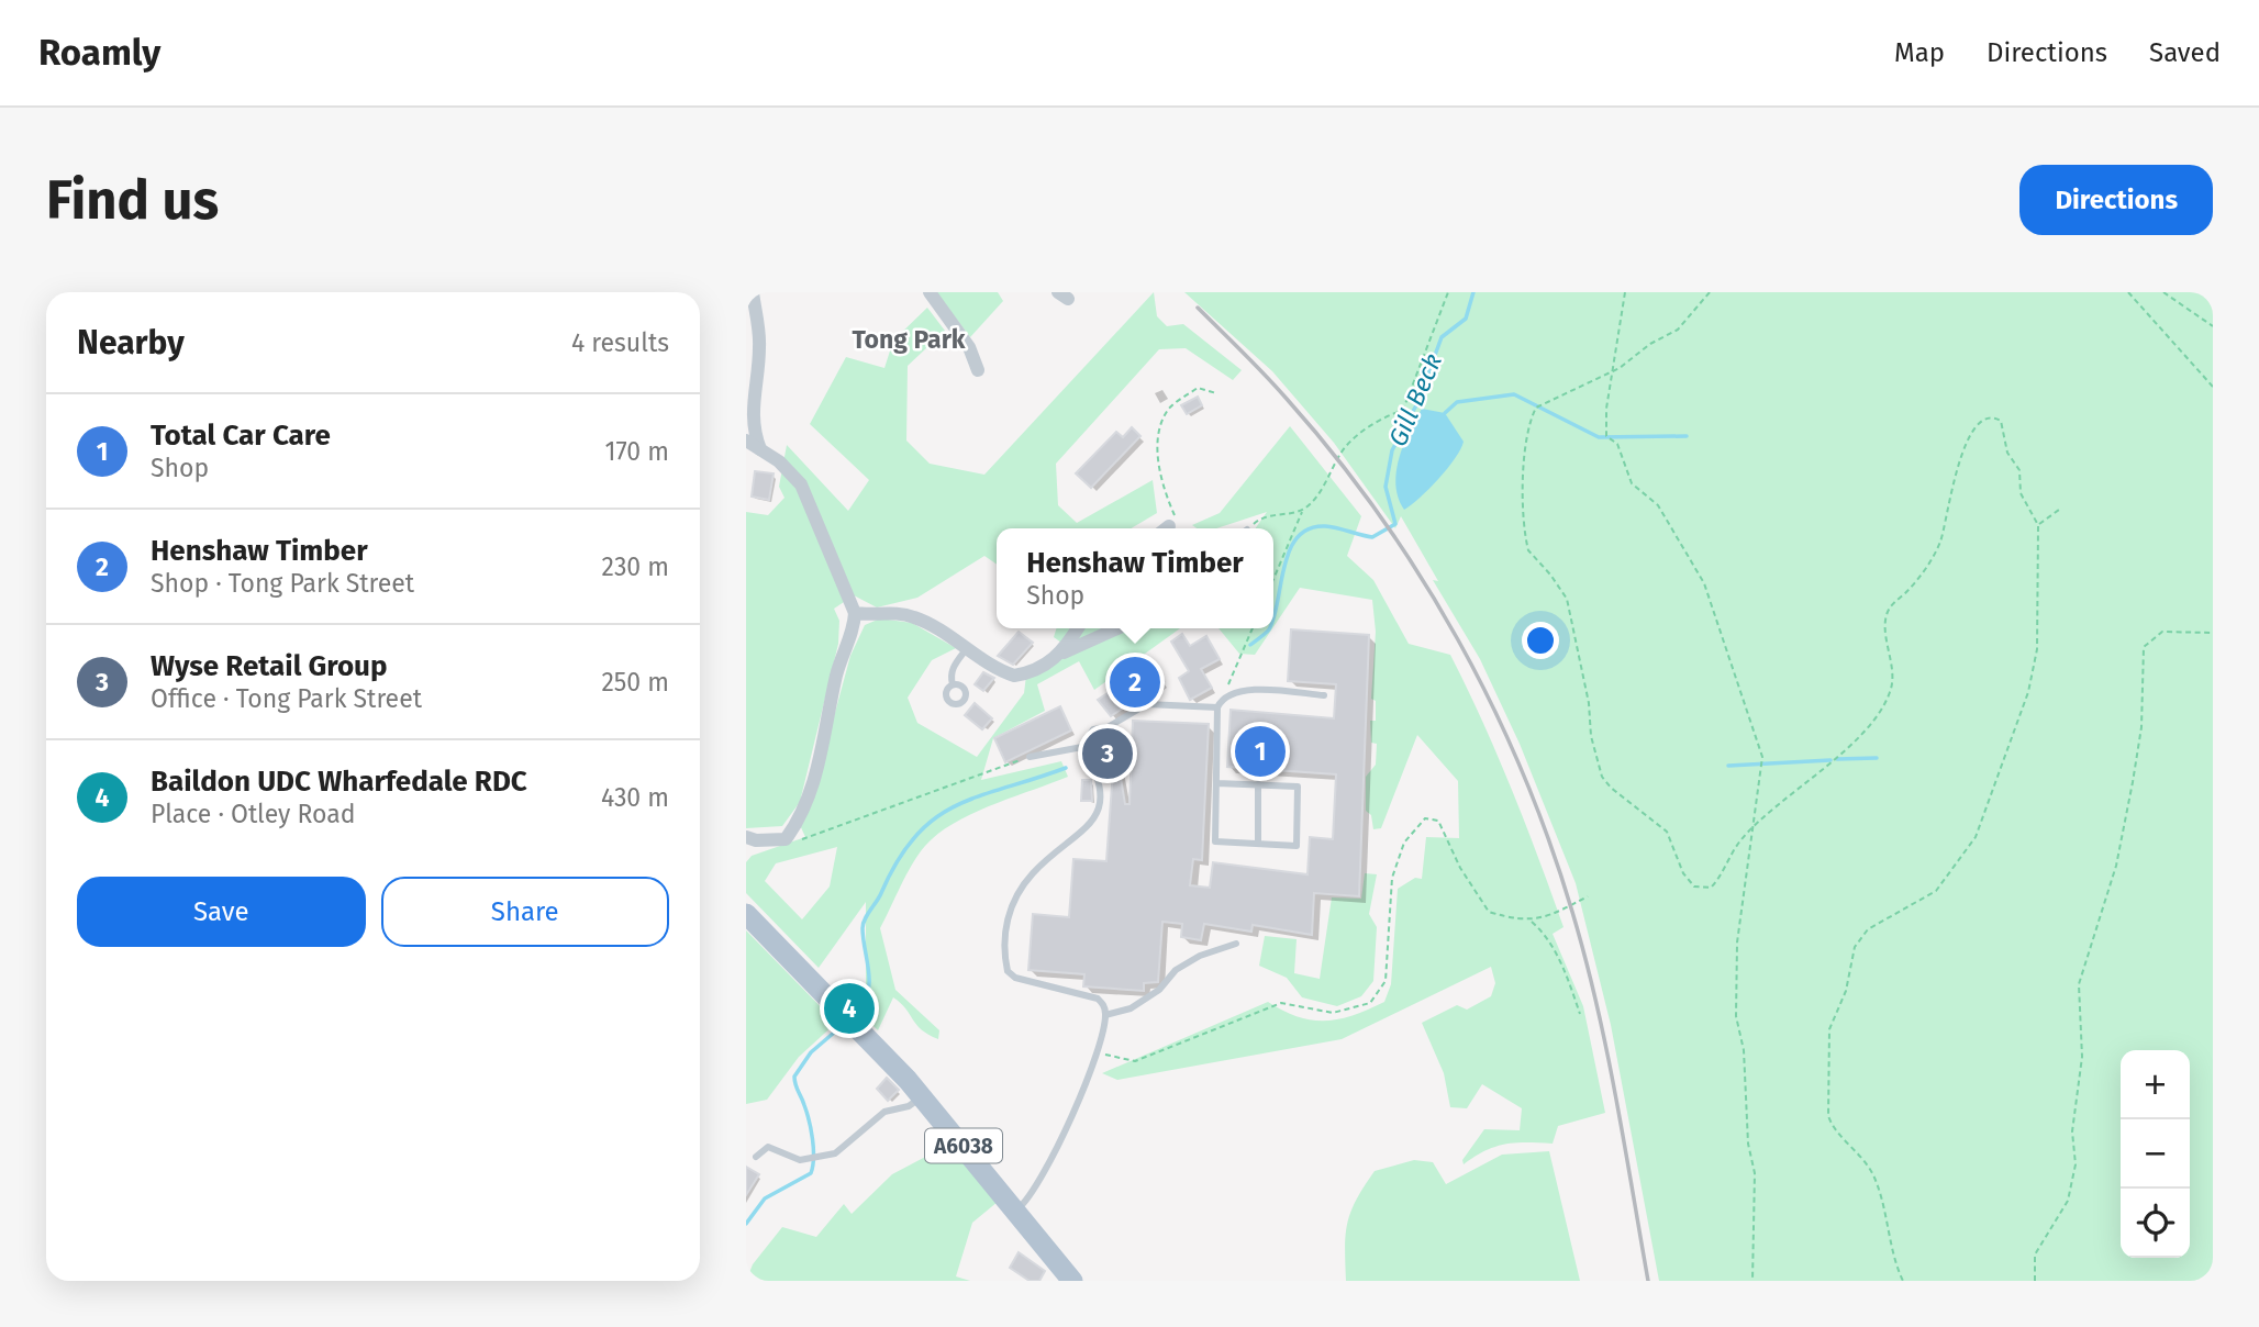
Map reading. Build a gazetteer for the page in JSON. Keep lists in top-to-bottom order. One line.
{"streets":{"main road":["A6038"]},"districts":["Tong Park"],"water":["Gill Beck"],"page":{"header":"Roamly","nav":["Map","Directions","Saved"],"buttons":["Directions",["Save","Share"]],"title":"Find us","heading":["Nearby","4 results"],"list":[{"mark":"1","name":"Total Car Care","note":"Shop","value":"170 m"},{"mark":"2","name":"Henshaw Timber","note":"Shop · Tong Park Street","value":"230 m"},{"mark":"3","name":"Wyse Retail Group","note":"Office · Tong Park Street","value":"250 m"},{"mark":"4","name":"Baildon UDC Wharfedale RDC","note":"Place · Otley Road","value":"430 m"}],"popup":["Henshaw Timber","Shop"],"pins":["2","1","3","4"],"map_buttons":["+","−"]}}
